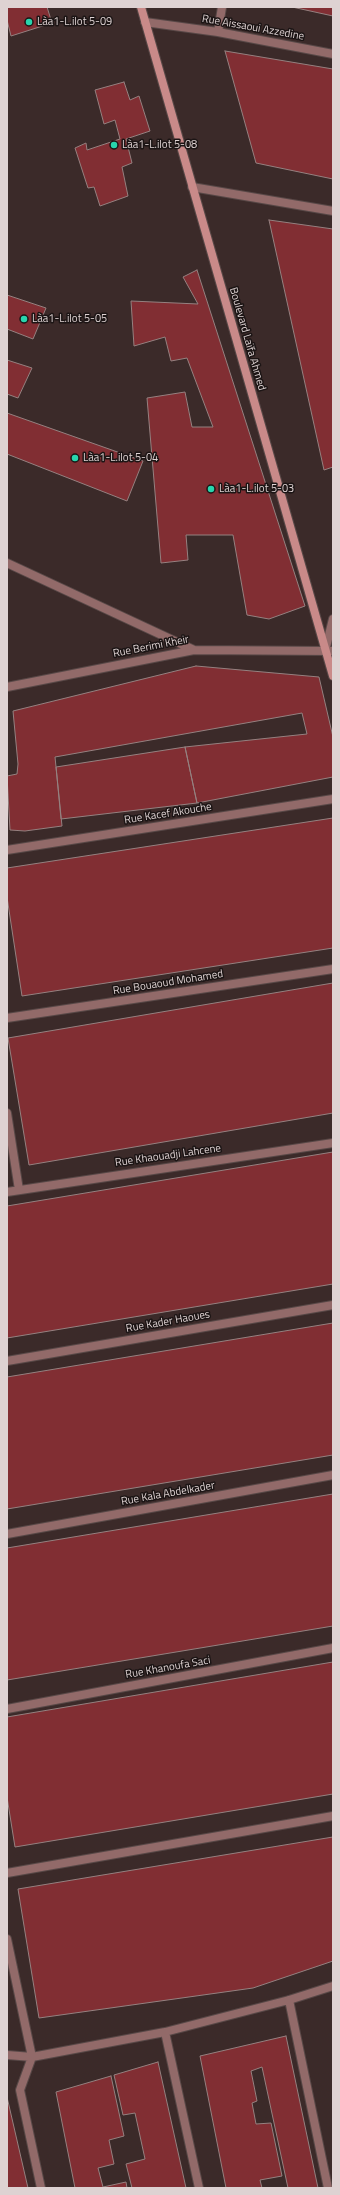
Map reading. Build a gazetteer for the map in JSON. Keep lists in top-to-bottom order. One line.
{"streets":{"street":["Rue Aissaoui Azzedine","Boulevard Laïfa Ahmed","Rue Berimi Kheir","Rue Kacef Akouche","Rue Bouaoud Mohamed","Rue Khaouadji Lahcene","Rue Kader Haoues","Rue Kala Abdelkader","Rue Khanoufa Saci"]},"crossings":[["Rue Aissaoui Azzedine","Boulevard Laïfa Ahmed"],["Boulevard Laïfa Ahmed","Rue Berimi Kheir"]],"places":["Làa1-L.ilot 5-09","Làa1-L.ilot 5-08","Làa1-L.ilot 5-05","Làa1-L.ilot 5-04","Làa1-L.ilot 5-03"]}
